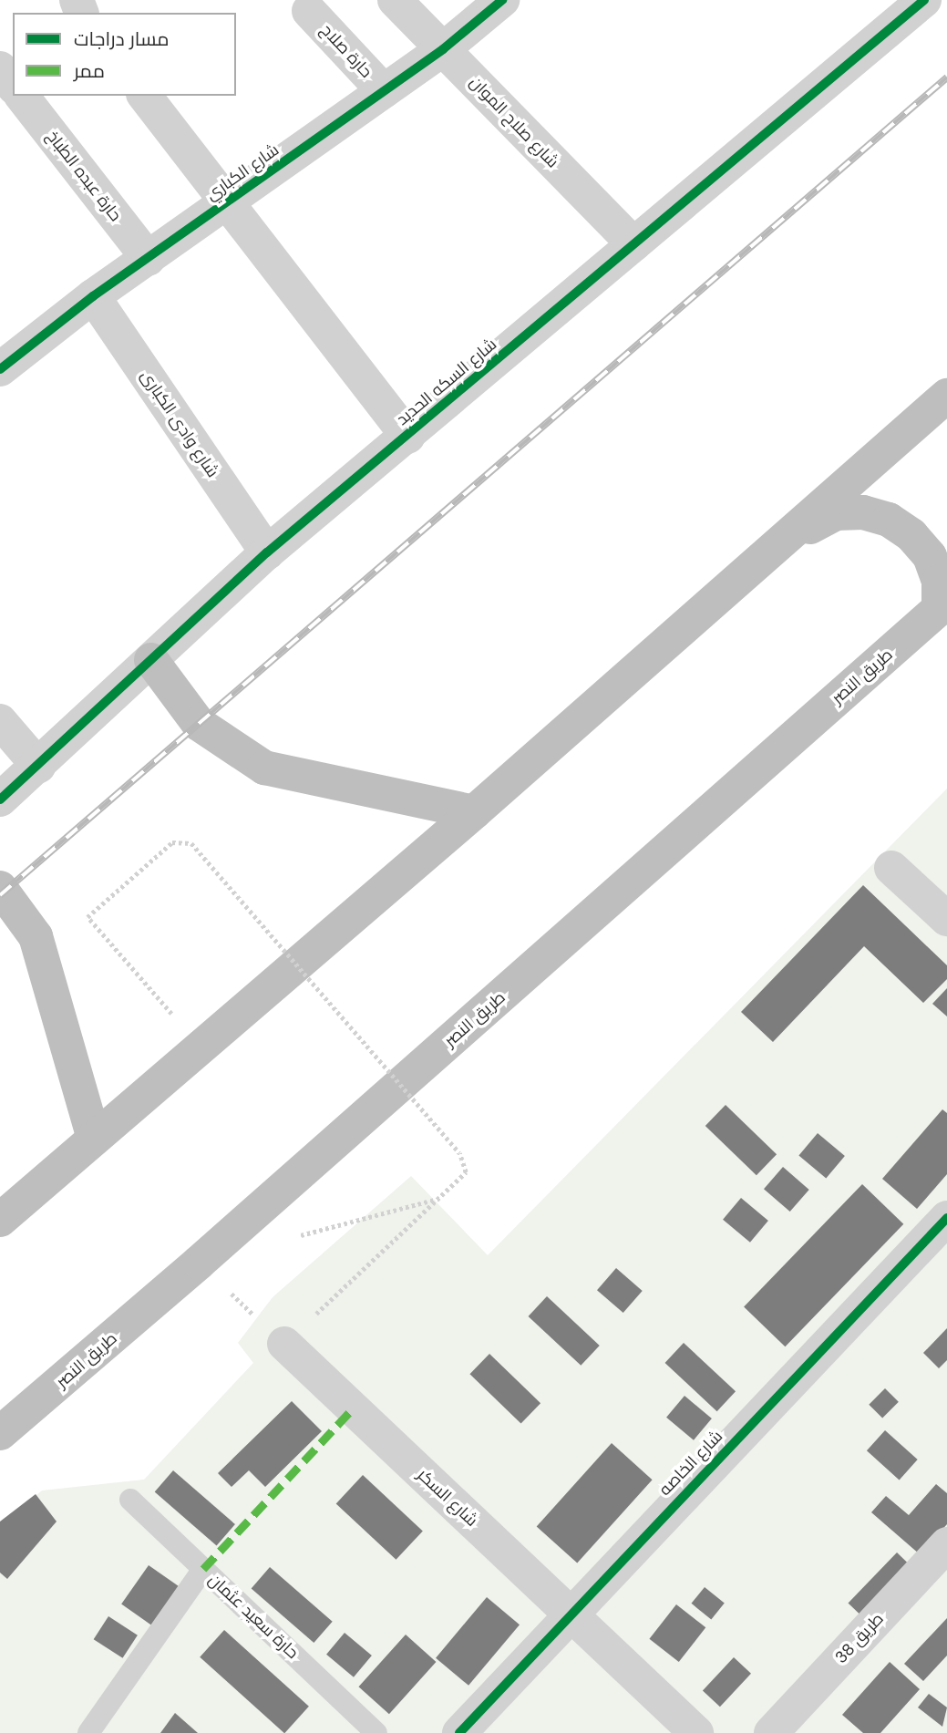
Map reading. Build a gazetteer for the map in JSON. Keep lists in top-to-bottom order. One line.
{"streets":{"highway":["طريق النصر"],"street":["حارة صلاح","شارع صلاح الموان","شارع الكباري","حارة عبده الطباخ","شارع السكه الحديد","شارع وادى الكبارى","شارع الخاصه","شارع السكر","طريق 38"],"lane":["حارة سعيد عثمان"]},"crossings":[["حارة صلاح","شارع الكباري"],["شارع صلاح الموان","شارع الكباري"],["شارع صلاح الموان","شارع السكه الحديد"],["شارع الكباري","حارة عبده الطباخ"],["شارع الكباري","شارع وادى الكبارى"],["شارع السكه الحديد","شارع وادى الكبارى"],["شارع الخاصه","شارع السكر"]],"legend":["مسار دراجات","ممر"]}
